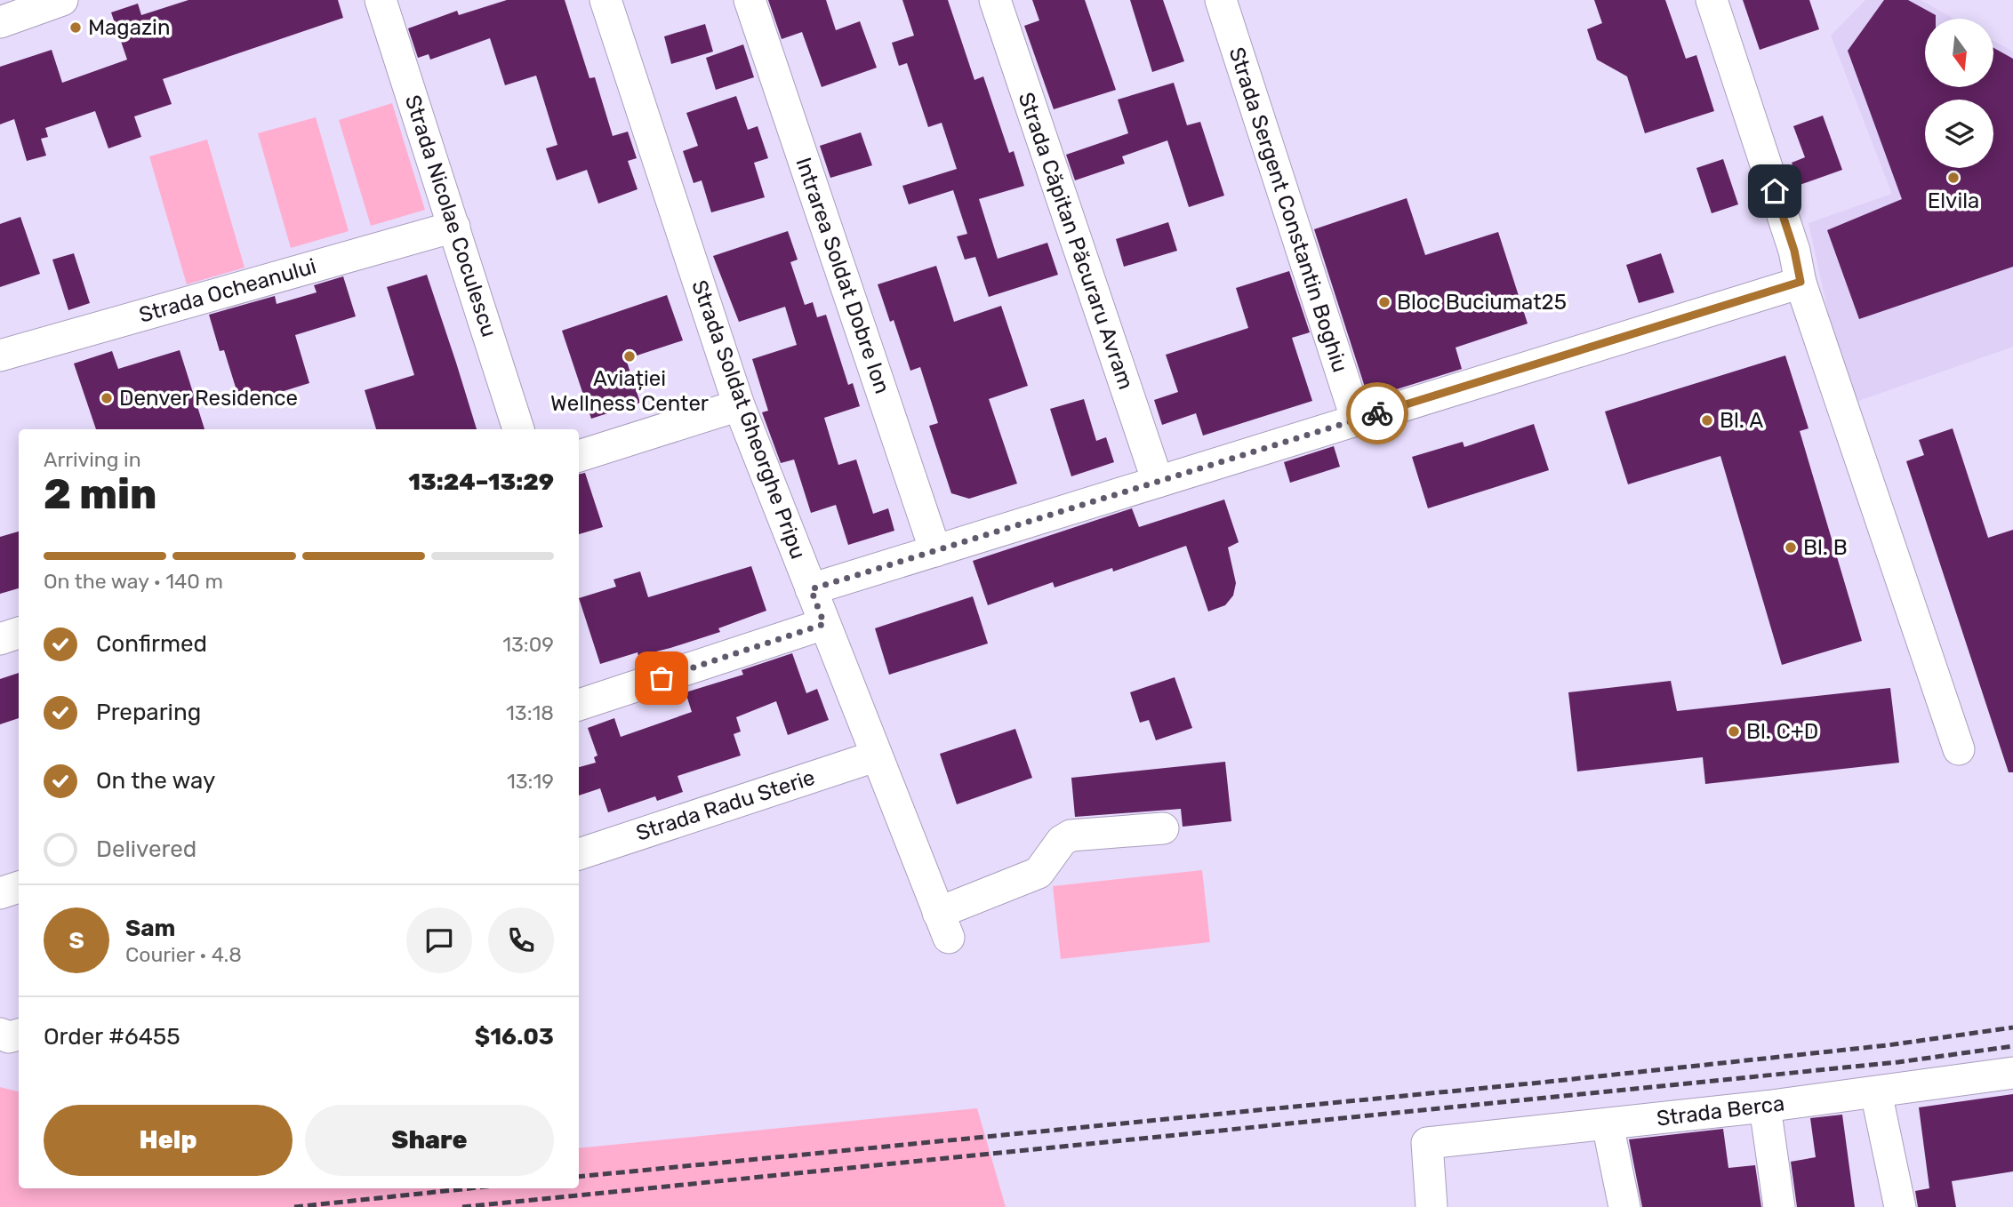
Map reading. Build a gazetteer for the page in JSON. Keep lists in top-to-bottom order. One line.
{"streets":{"street":["Strada Sergent Constantin Boghiu","Strada Nicolae Coculescu","Strada Căpitan Păcuraru Avram","Intrarea Soldat Dobre Ion","Strada Ocheanului","Strada Soldat Gheorghe Pripu","Strada Radu Sterie","Strada Berca"]},"crossings":[["Strada Nicolae Coculescu","Strada Ocheanului"],["Strada Soldat Gheorghe Pripu","Strada Radu Sterie"]],"places":["Magazin","Elvila","Bloc Buciumat25","Aviației Wellness Center","Denver Residence","Bl. A","Bl. B","Bl. C+D"],"north":"bottom","page":{"heading":["2 min","Arriving in","13:24–13:29"],"panel":["Sam","Courier · 4.8","Order #6455","$16.03"],"bar":"On the way · 140 m","list":[["Confirmed","13:09"],["Preparing","13:18"],["On the way","13:19"],"Delivered"],"round":"S","buttons":["Help","Share"]}}
